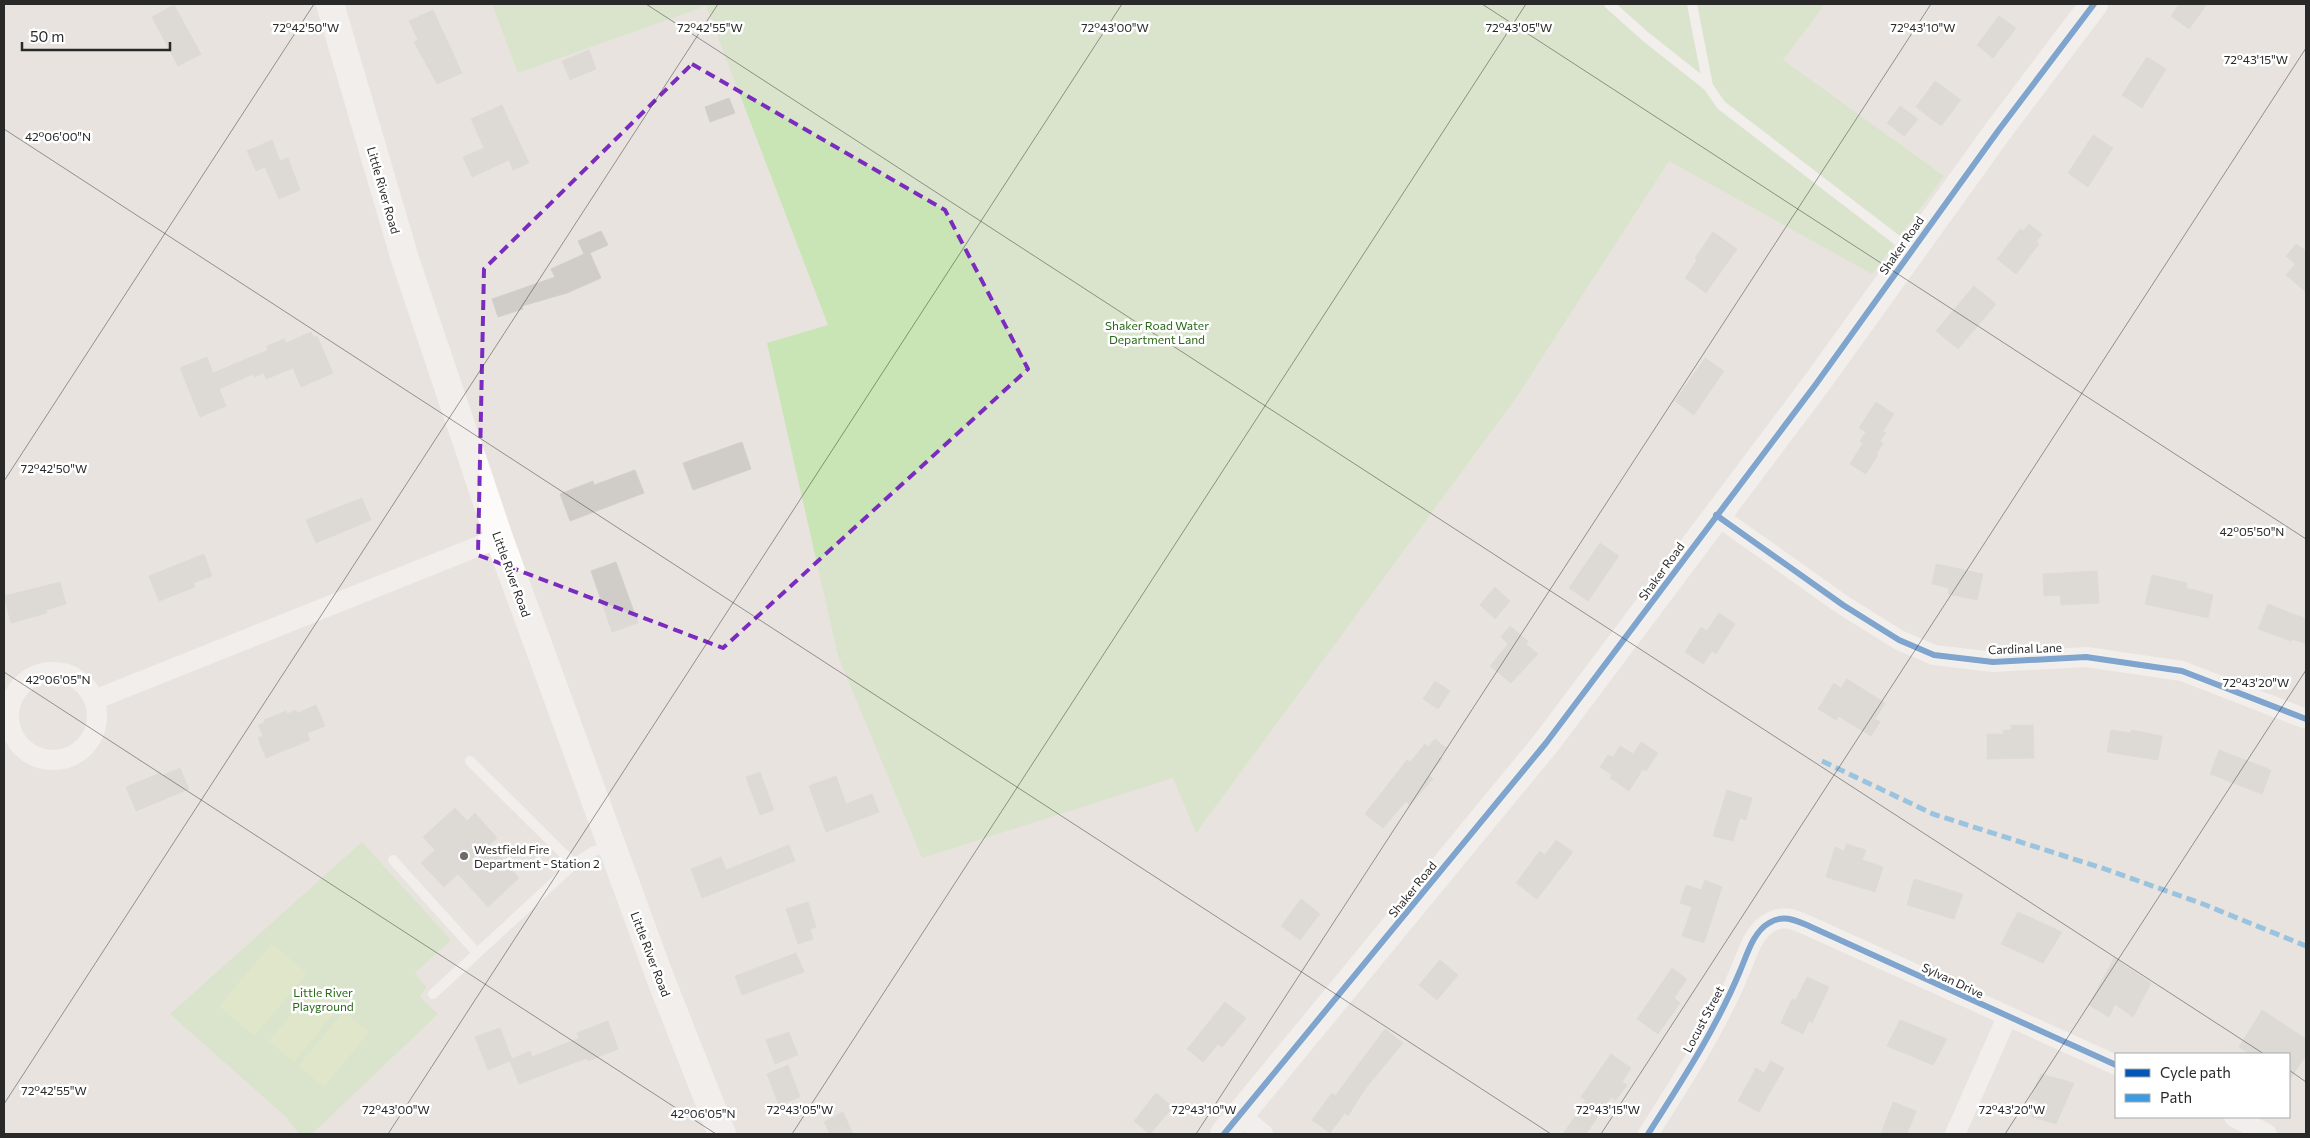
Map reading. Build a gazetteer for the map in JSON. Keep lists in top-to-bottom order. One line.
{"streets":{"street":["Little River Road","Shaker Road","Cardinal Lane","Sylvan Drive","Locust Street"]},"crossings":[["Shaker Road","Cardinal Lane"],["Sylvan Drive","Locust Street"]],"parks":["Shaker Road Water Department Land","Little River Playground"],"places":["Westfield Fire Department - Station 2"],"legend":["Cycle path","Path"],"scale_bar":"50 m","coordinates":["72°42'50\"W","72°42'55\"W","72°43'00\"W","72°43'05\"W","72°43'10\"W","72°43'15\"W","42°06'00\"N","42°05'50\"N","42°06'05\"N","72°43'20\"W"]}
